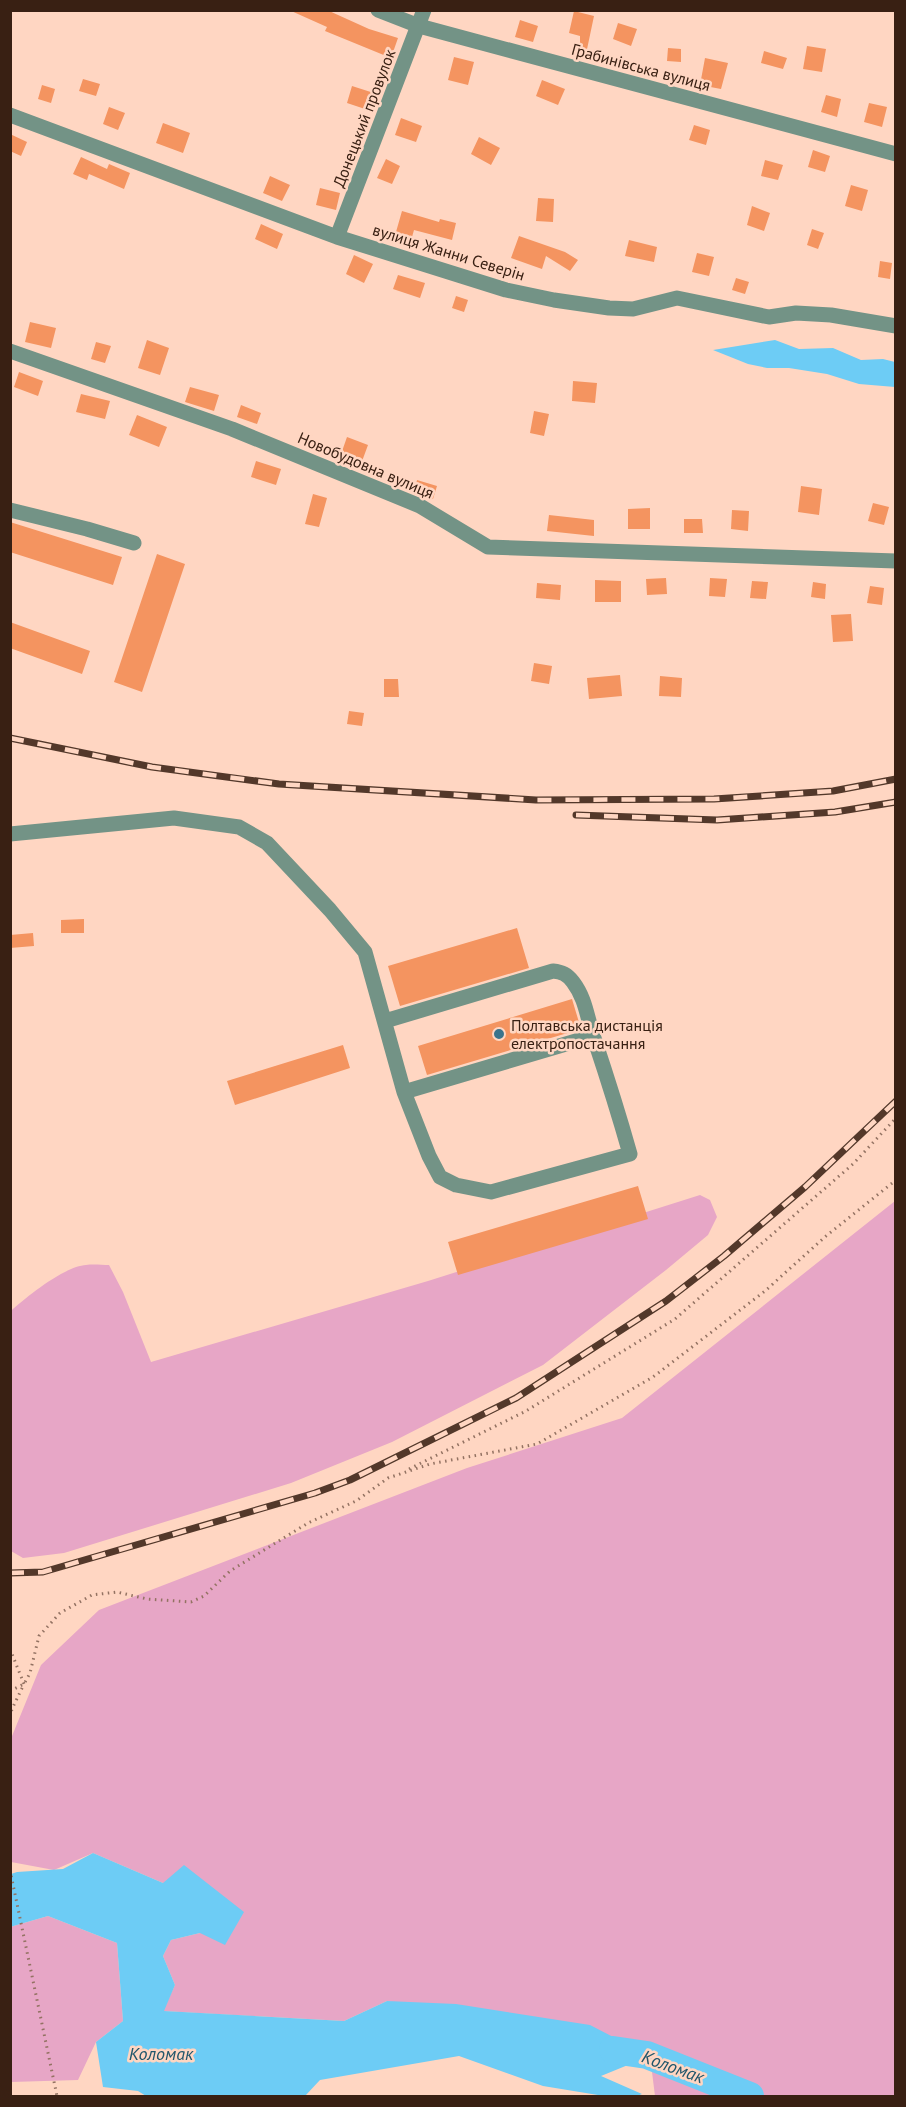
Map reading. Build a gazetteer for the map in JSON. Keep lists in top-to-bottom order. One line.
{"streets":{"street":["Грабинівська вулиця","Донецький провулок","вулиця Жанни Северін","Новобудовна вулиця"]},"crossings":[["Грабинівська вулиця","Донецький провулок"],["Донецький провулок","вулиця Жанни Северін"]],"water":["Коломак"],"places":["Полтавська дистанція електропостачання"]}
